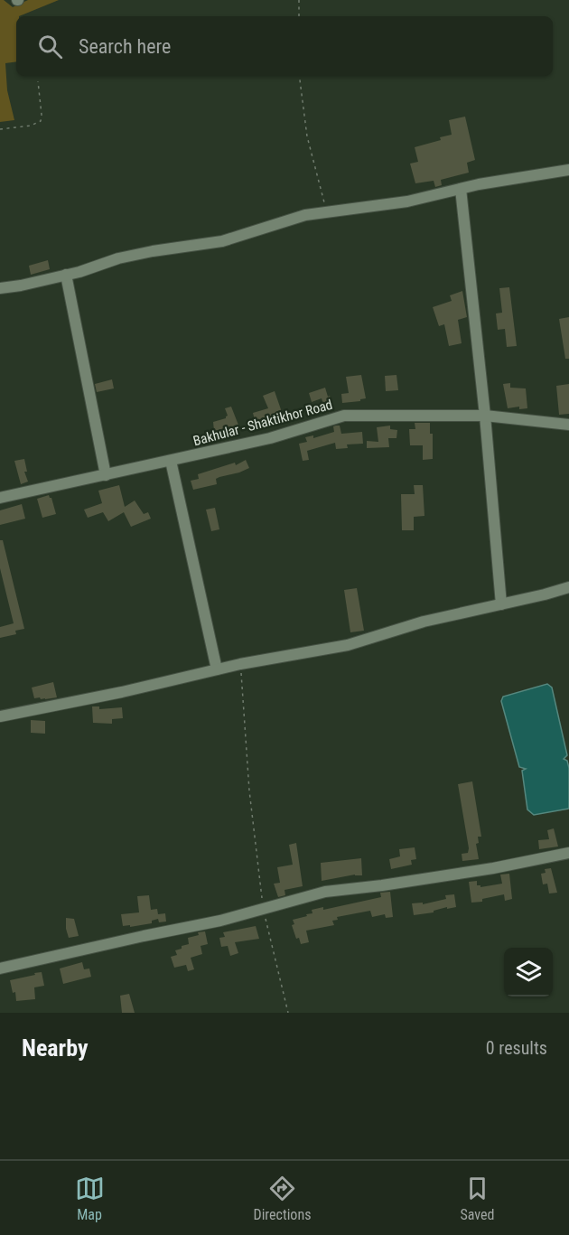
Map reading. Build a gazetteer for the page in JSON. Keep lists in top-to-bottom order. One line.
{"streets":{"street":["Bakhular - Shaktikhor Road"]},"page":{"search":"Search here","heading":["Nearby","0 results"],"nav":["Map","Directions","Saved"]}}
